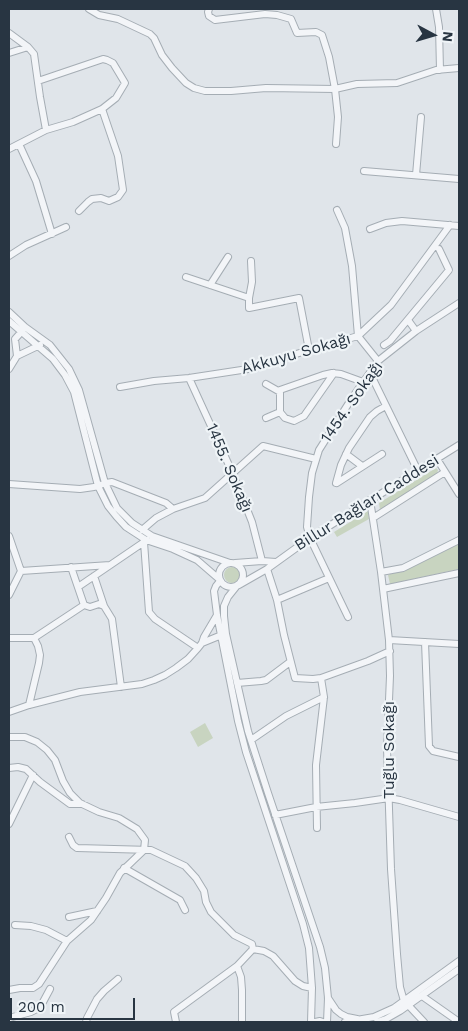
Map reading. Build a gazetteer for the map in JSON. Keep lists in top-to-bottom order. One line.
{"streets":{"street":["Akkuyu Sokağı","1454. Sokağı","1455. Sokağı","Billur Bağları Caddesi","Tuğlu Sokağı"]},"crossings":[["Akkuyu Sokağı","1455. Sokağı"],["1454. Sokağı","Billur Bağları Caddesi"],["Billur Bağları Caddesi","Tuğlu Sokağı"]],"scale_bar":"200 m","north":"right"}
